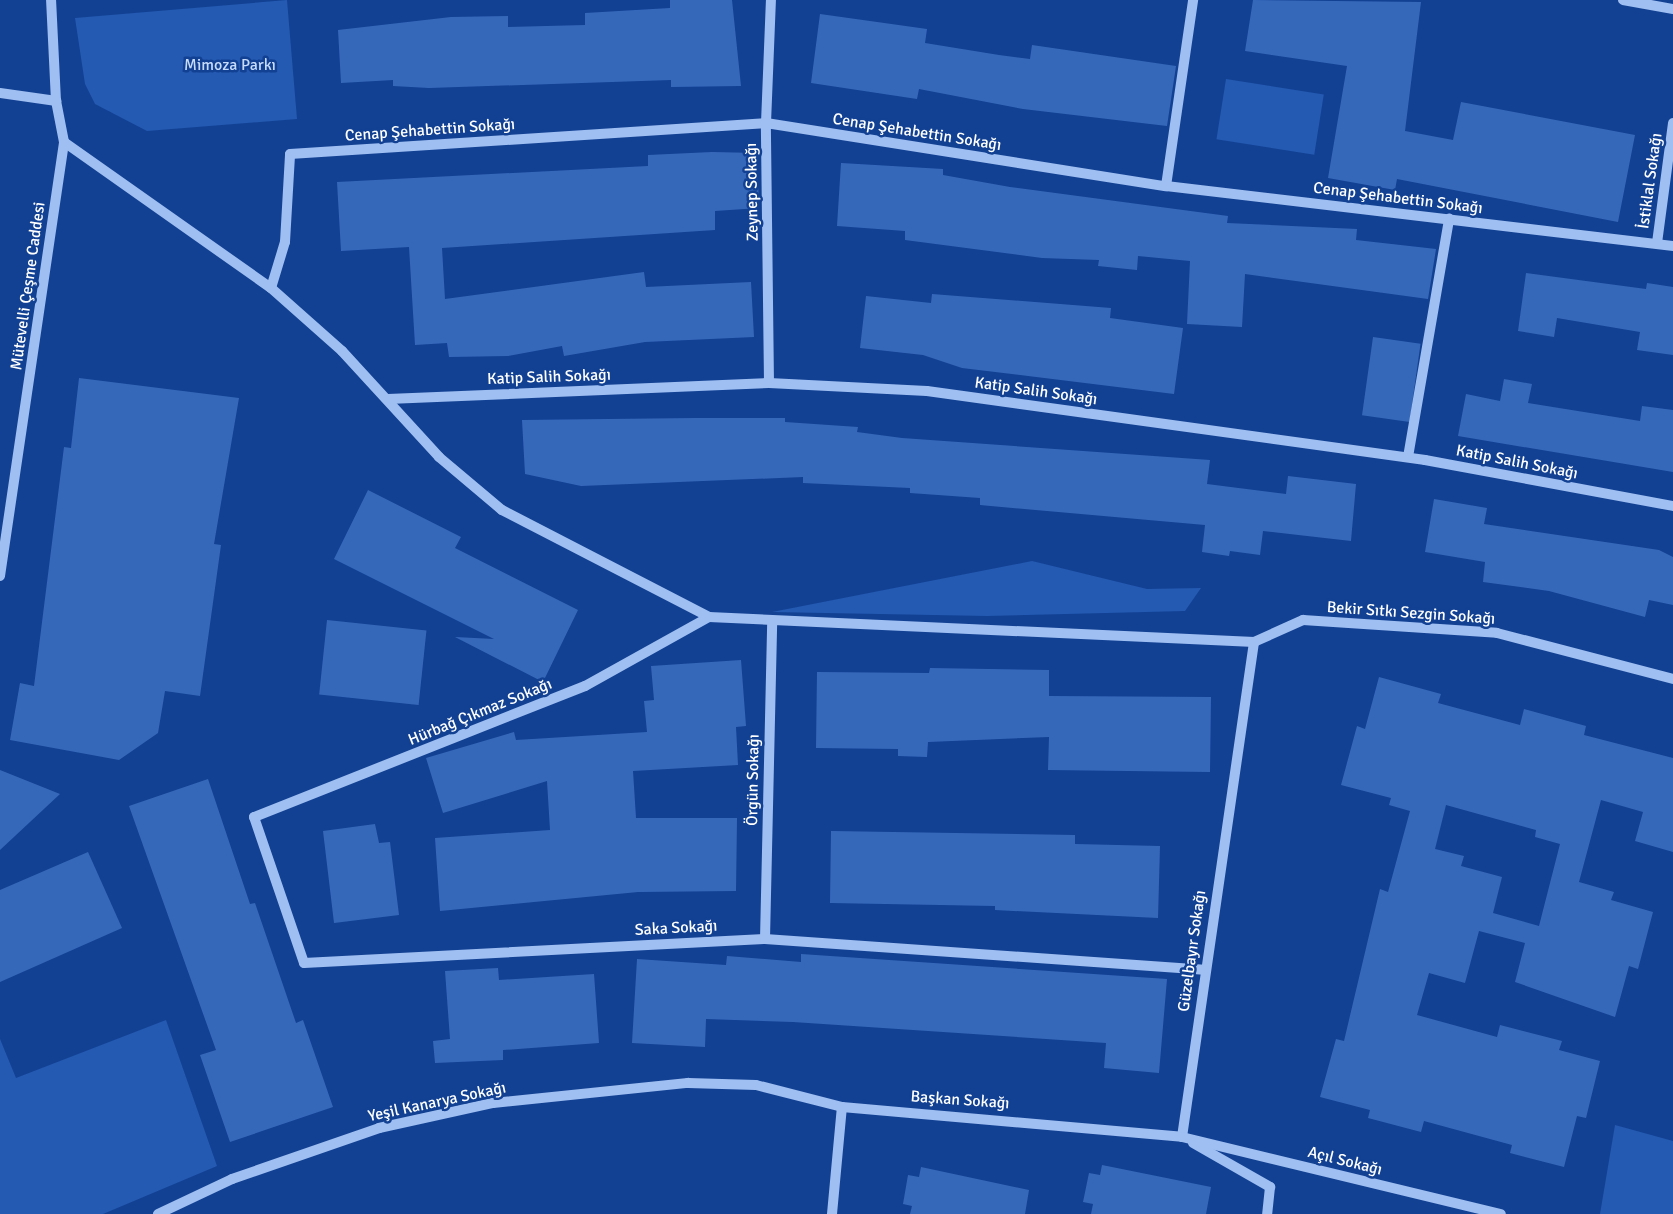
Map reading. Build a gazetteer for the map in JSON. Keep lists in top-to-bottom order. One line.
{"streets":{"street":["Cenap Şehabettin Sokağı","İstiklal Sokağı","Zeynep Sokağı","Mütevelli Çeşme Caddesi","Katip Salih Sokağı","Bekir Sıtkı Sezgin Sokağı","Hürbağ Çıkmaz Sokağı","Örgün Sokağı","Saka Sokağı","Güzelbayır Sokağı","Başkan Sokağı","Yeşil Kanarya Sokağı","Açıl Sokağı"]},"crossings":[["Cenap Şehabettin Sokağı","İstiklal Sokağı"],["Cenap Şehabettin Sokağı","Zeynep Sokağı"],["Zeynep Sokağı","Katip Salih Sokağı"],["Bekir Sıtkı Sezgin Sokağı","Güzelbayır Sokağı"],["Hürbağ Çıkmaz Sokağı","Saka Sokağı"],["Örgün Sokağı","Saka Sokağı"],["Saka Sokağı","Güzelbayır Sokağı"],["Güzelbayır Sokağı","Başkan Sokağı"],["Güzelbayır Sokağı","Açıl Sokağı"],["Başkan Sokağı","Yeşil Kanarya Sokağı"],["Başkan Sokağı","Açıl Sokağı"]],"parks":["Mimoza Parkı"]}
